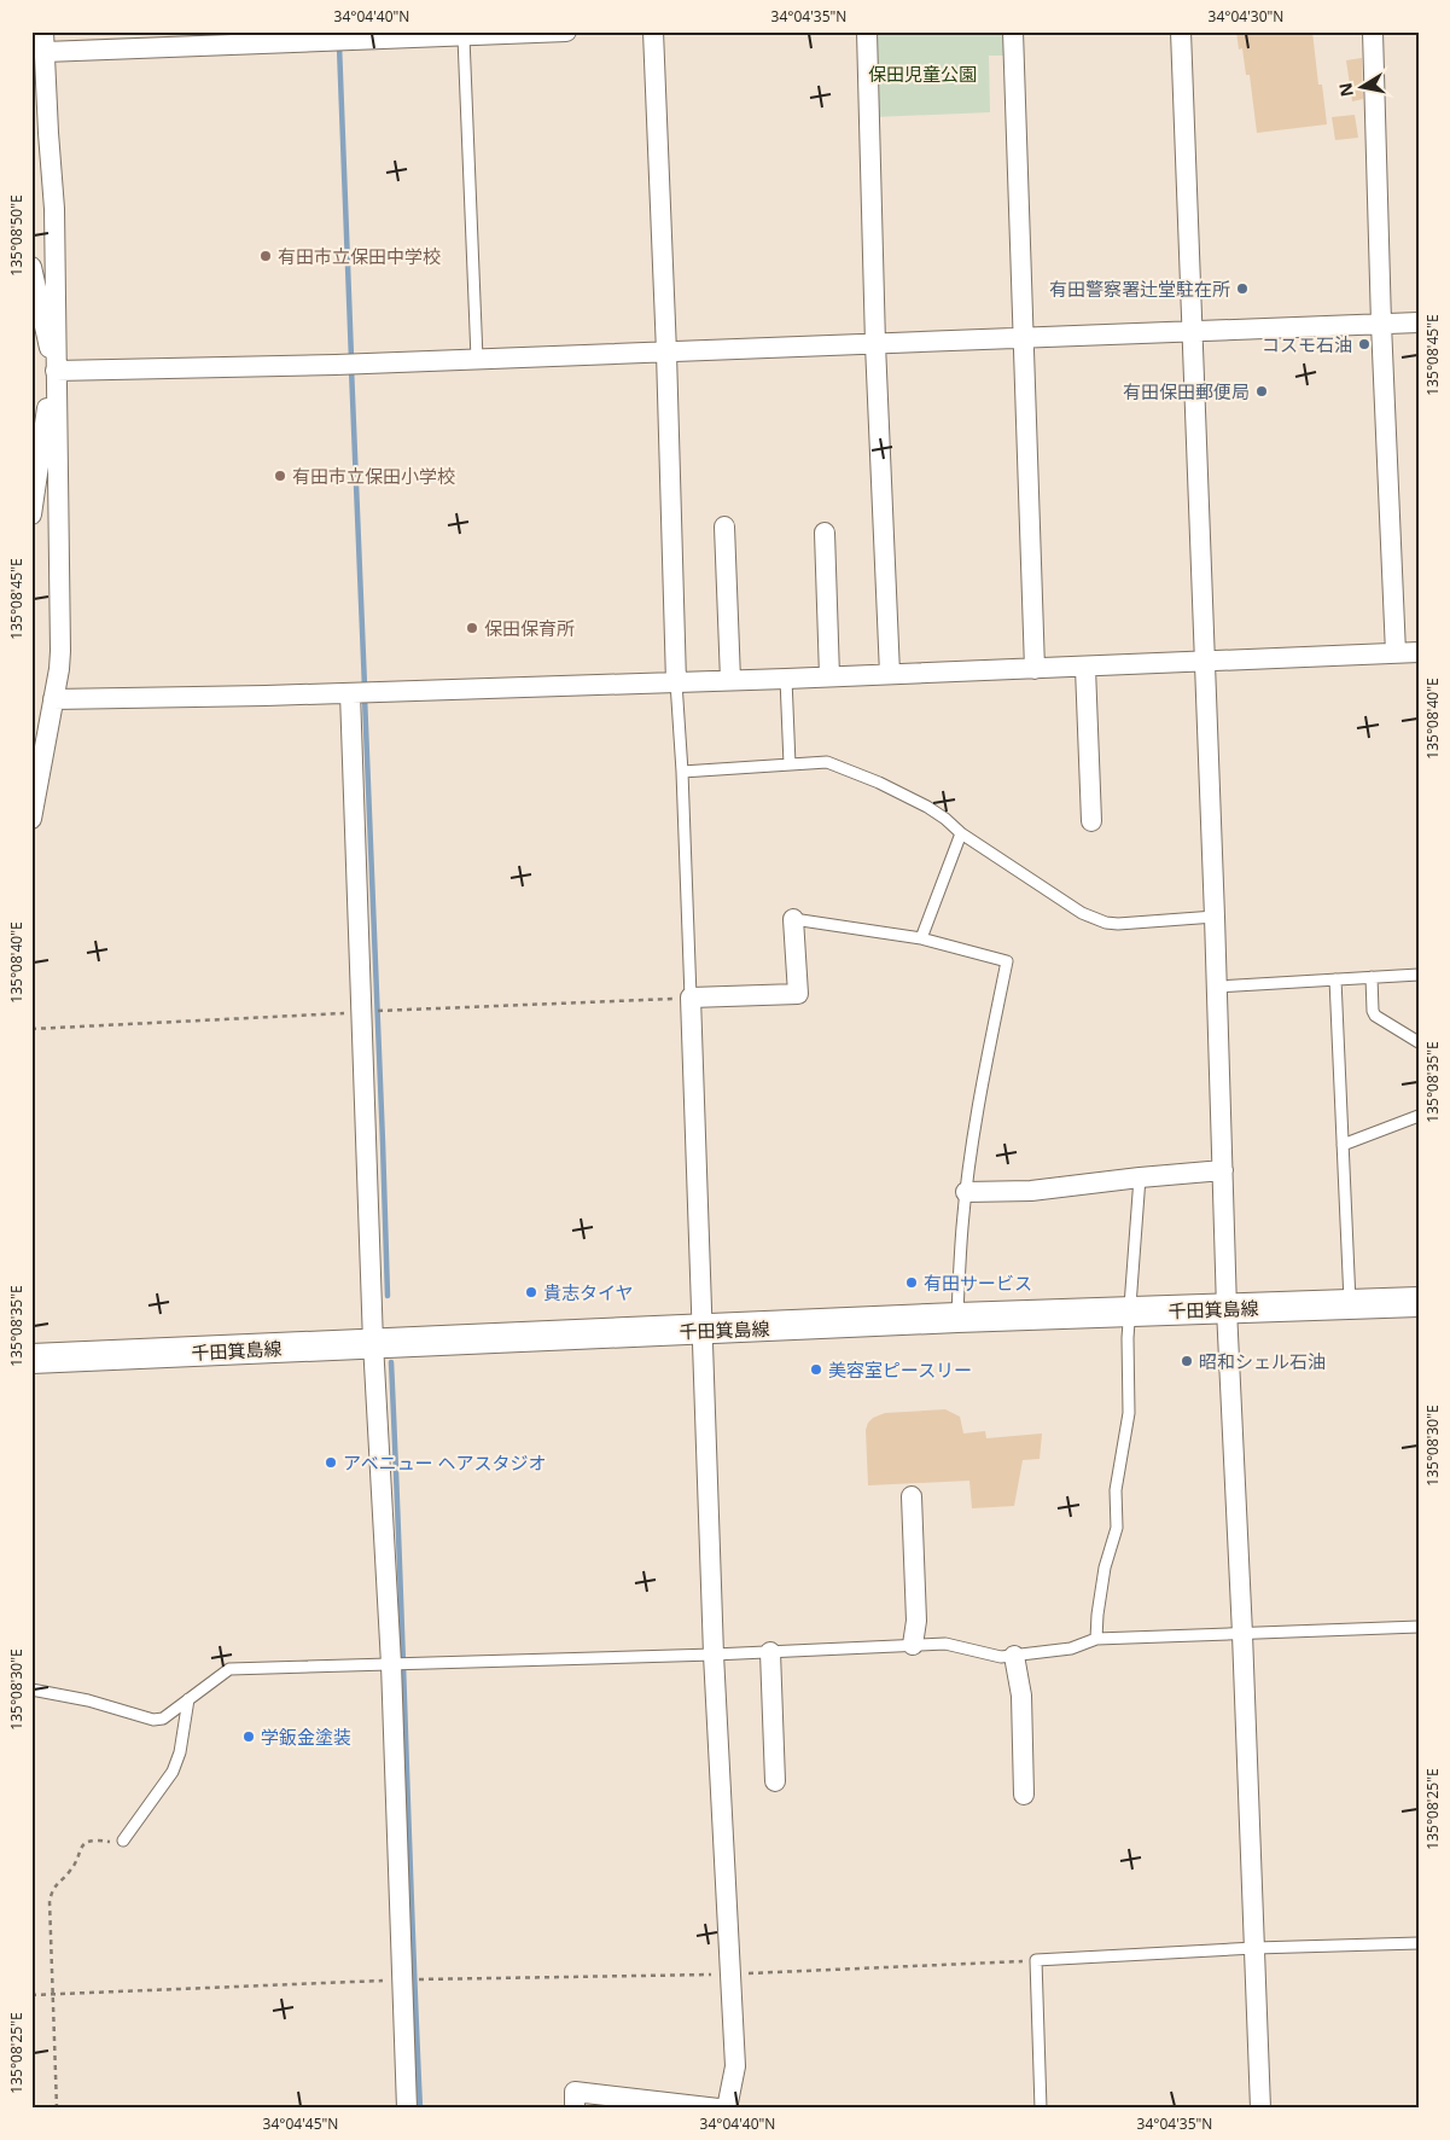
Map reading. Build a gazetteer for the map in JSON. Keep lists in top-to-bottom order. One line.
{"streets":{"main road":["千田箕島線"]},"parks":["保田児童公園"],"places":["有田市立保田中学校","有田警察署辻堂駐在所","コスモ石油","有田保田郵便局","有田市立保田小学校","保田保育所","有田サービス","貴志タイヤ","昭和シェル石油","美容室ピースリー","アベニュー ヘアスタジオ","学鈑金塗装"],"north":"left","coordinates":["34°04'40\"N","34°04'35\"N","34°04'30\"N","135°08'50\"E","135°08'45\"E","135°08'40\"E","135°08'35\"E","135°08'30\"E","135°08'25\"E","34°04'45\"N"]}
